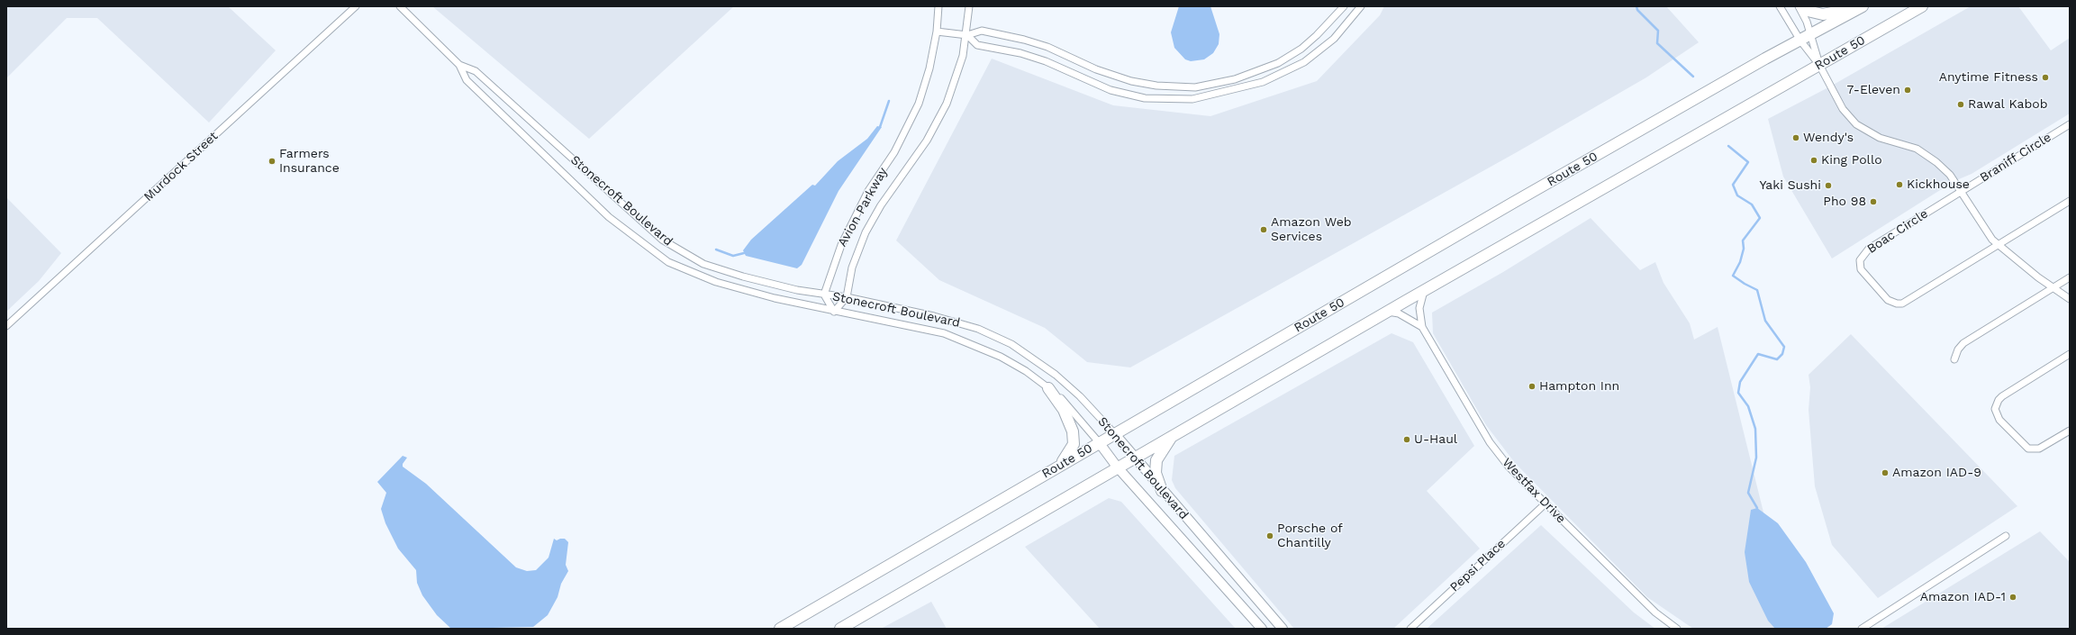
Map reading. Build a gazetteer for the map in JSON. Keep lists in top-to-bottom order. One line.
{"streets":{"highway":["Route 50"],"main road":["Stonecroft Boulevard"],"street":["Braniff Circle","Murdock Street","Avion Parkway","Boac Circle","Westfax Drive","Pepsi Place"]},"crossings":[["Route 50","Stonecroft Boulevard"],["Route 50","Westfax Drive"],["Braniff Circle","Boac Circle"],["Stonecroft Boulevard","Avion Parkway"],["Westfax Drive","Pepsi Place"]],"places":["Anytime Fitness","7-Eleven","Rawal Kabob","Wendy's","King Pollo","Farmers Insurance","Kickhouse","Yaki Sushi","Pho 98","Amazon Web Services","Hampton Inn","U-Haul","Amazon IAD-9","Porsche of Chantilly","Amazon IAD-1"]}
